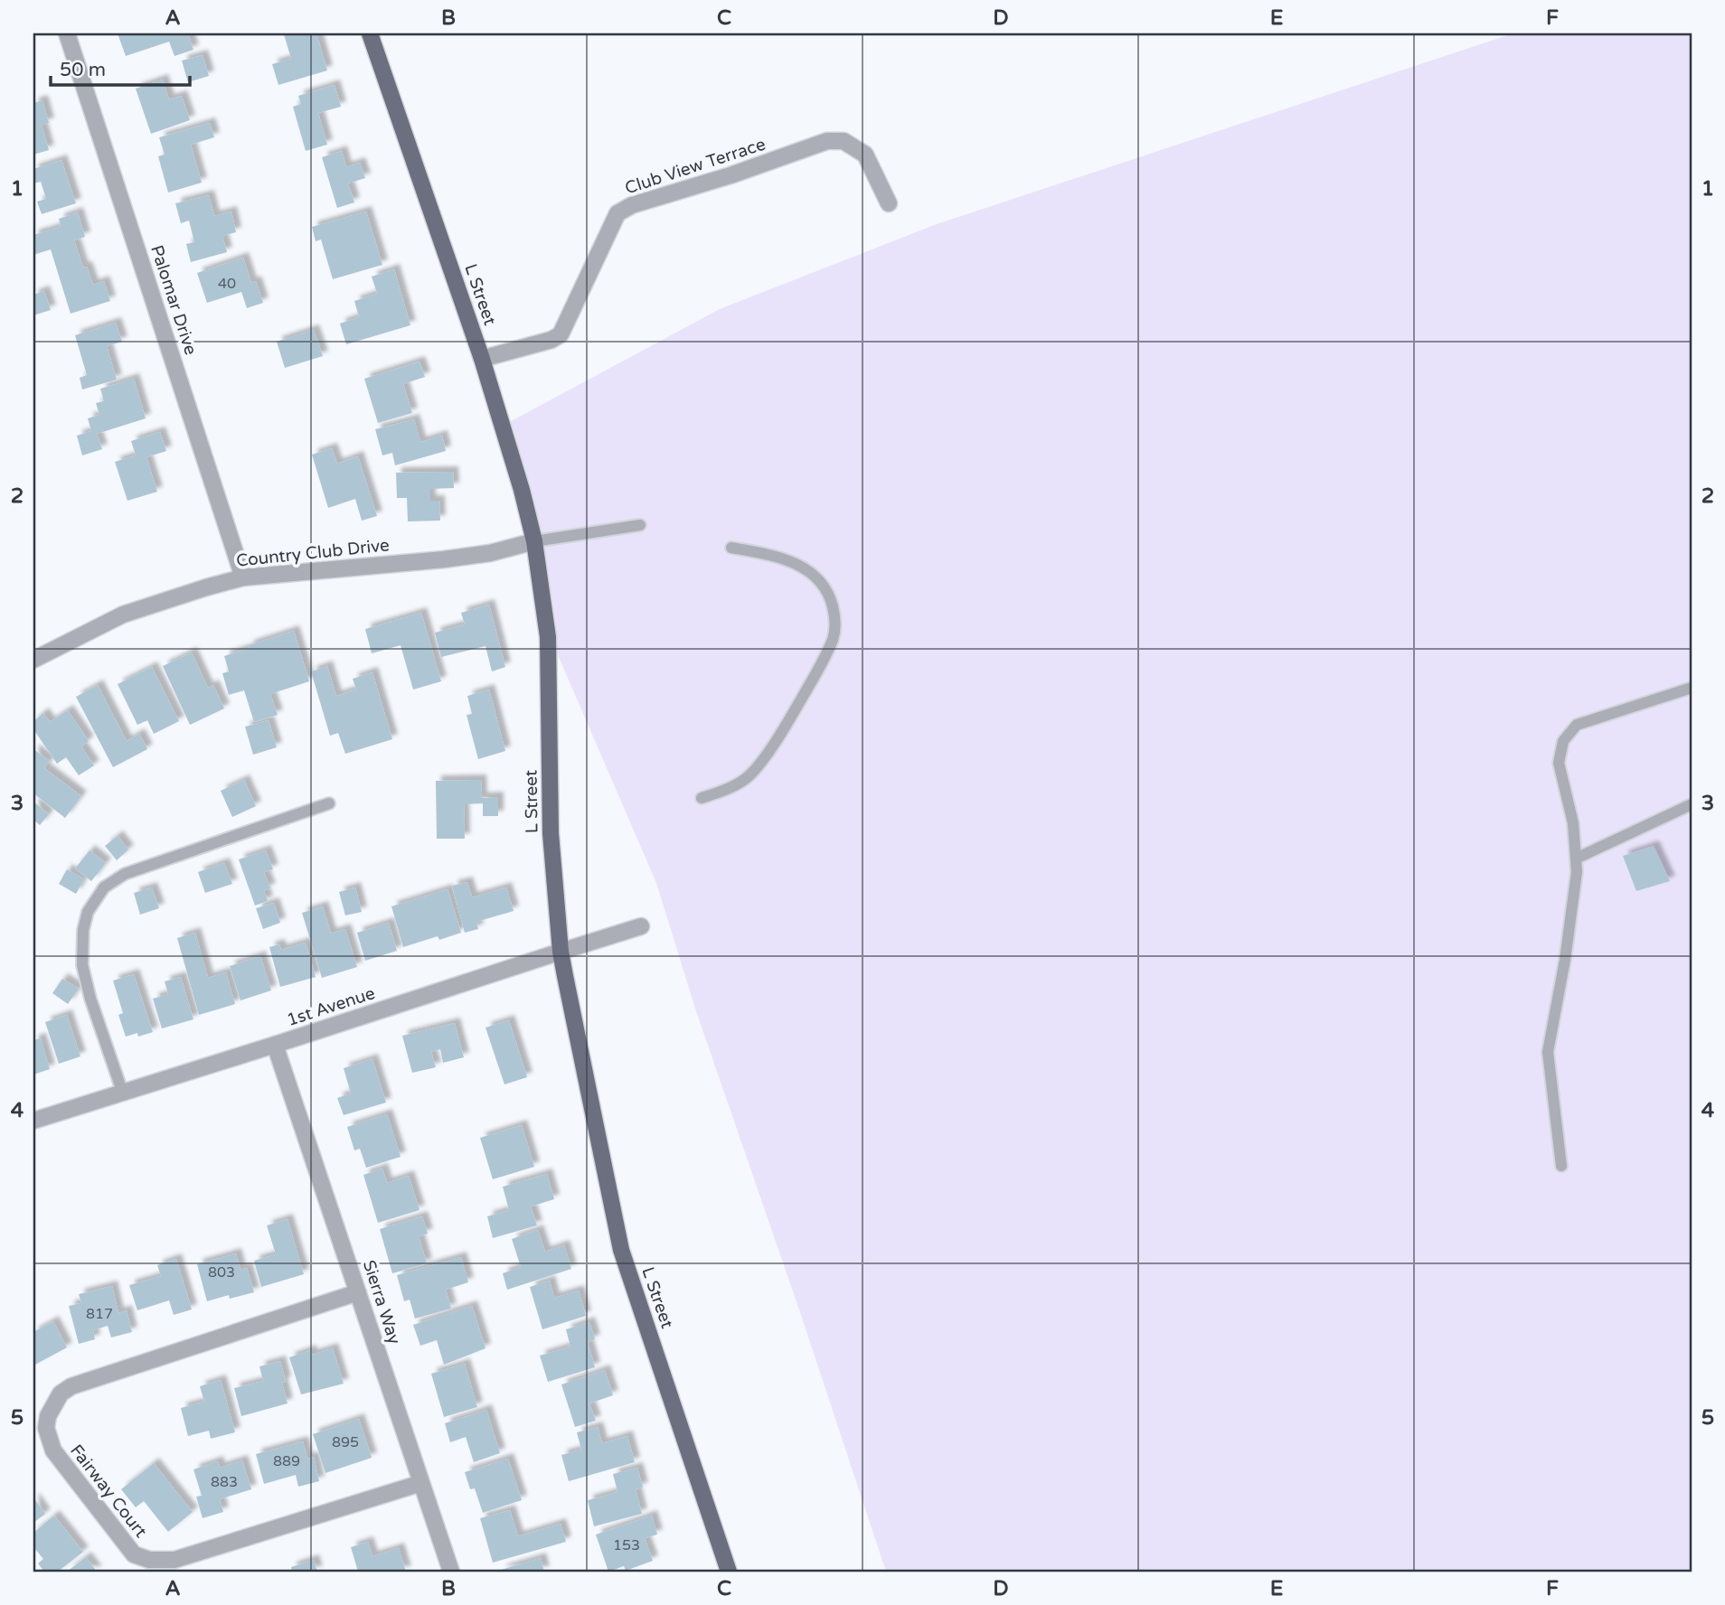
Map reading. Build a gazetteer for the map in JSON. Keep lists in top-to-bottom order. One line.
{"streets":{"main road":["L Street"],"street":["Club View Terrace","Palomar Drive","Country Club Drive","1st Avenue","Sierra Way","Fairway Court"]},"crossings":[["Club View Terrace","L Street"],["L Street","Country Club Drive"],["L Street","1st Avenue"],["Palomar Drive","Country Club Drive"],["1st Avenue","Sierra Way"],["Sierra Way","Fairway Court"]],"house_numbers":["40","803","817","895","889","883","153"],"scale_bar":"50 m","grid":{"columns":["A","B","C","D","E","F"],"rows":["1","2","3","4","5"]}}
